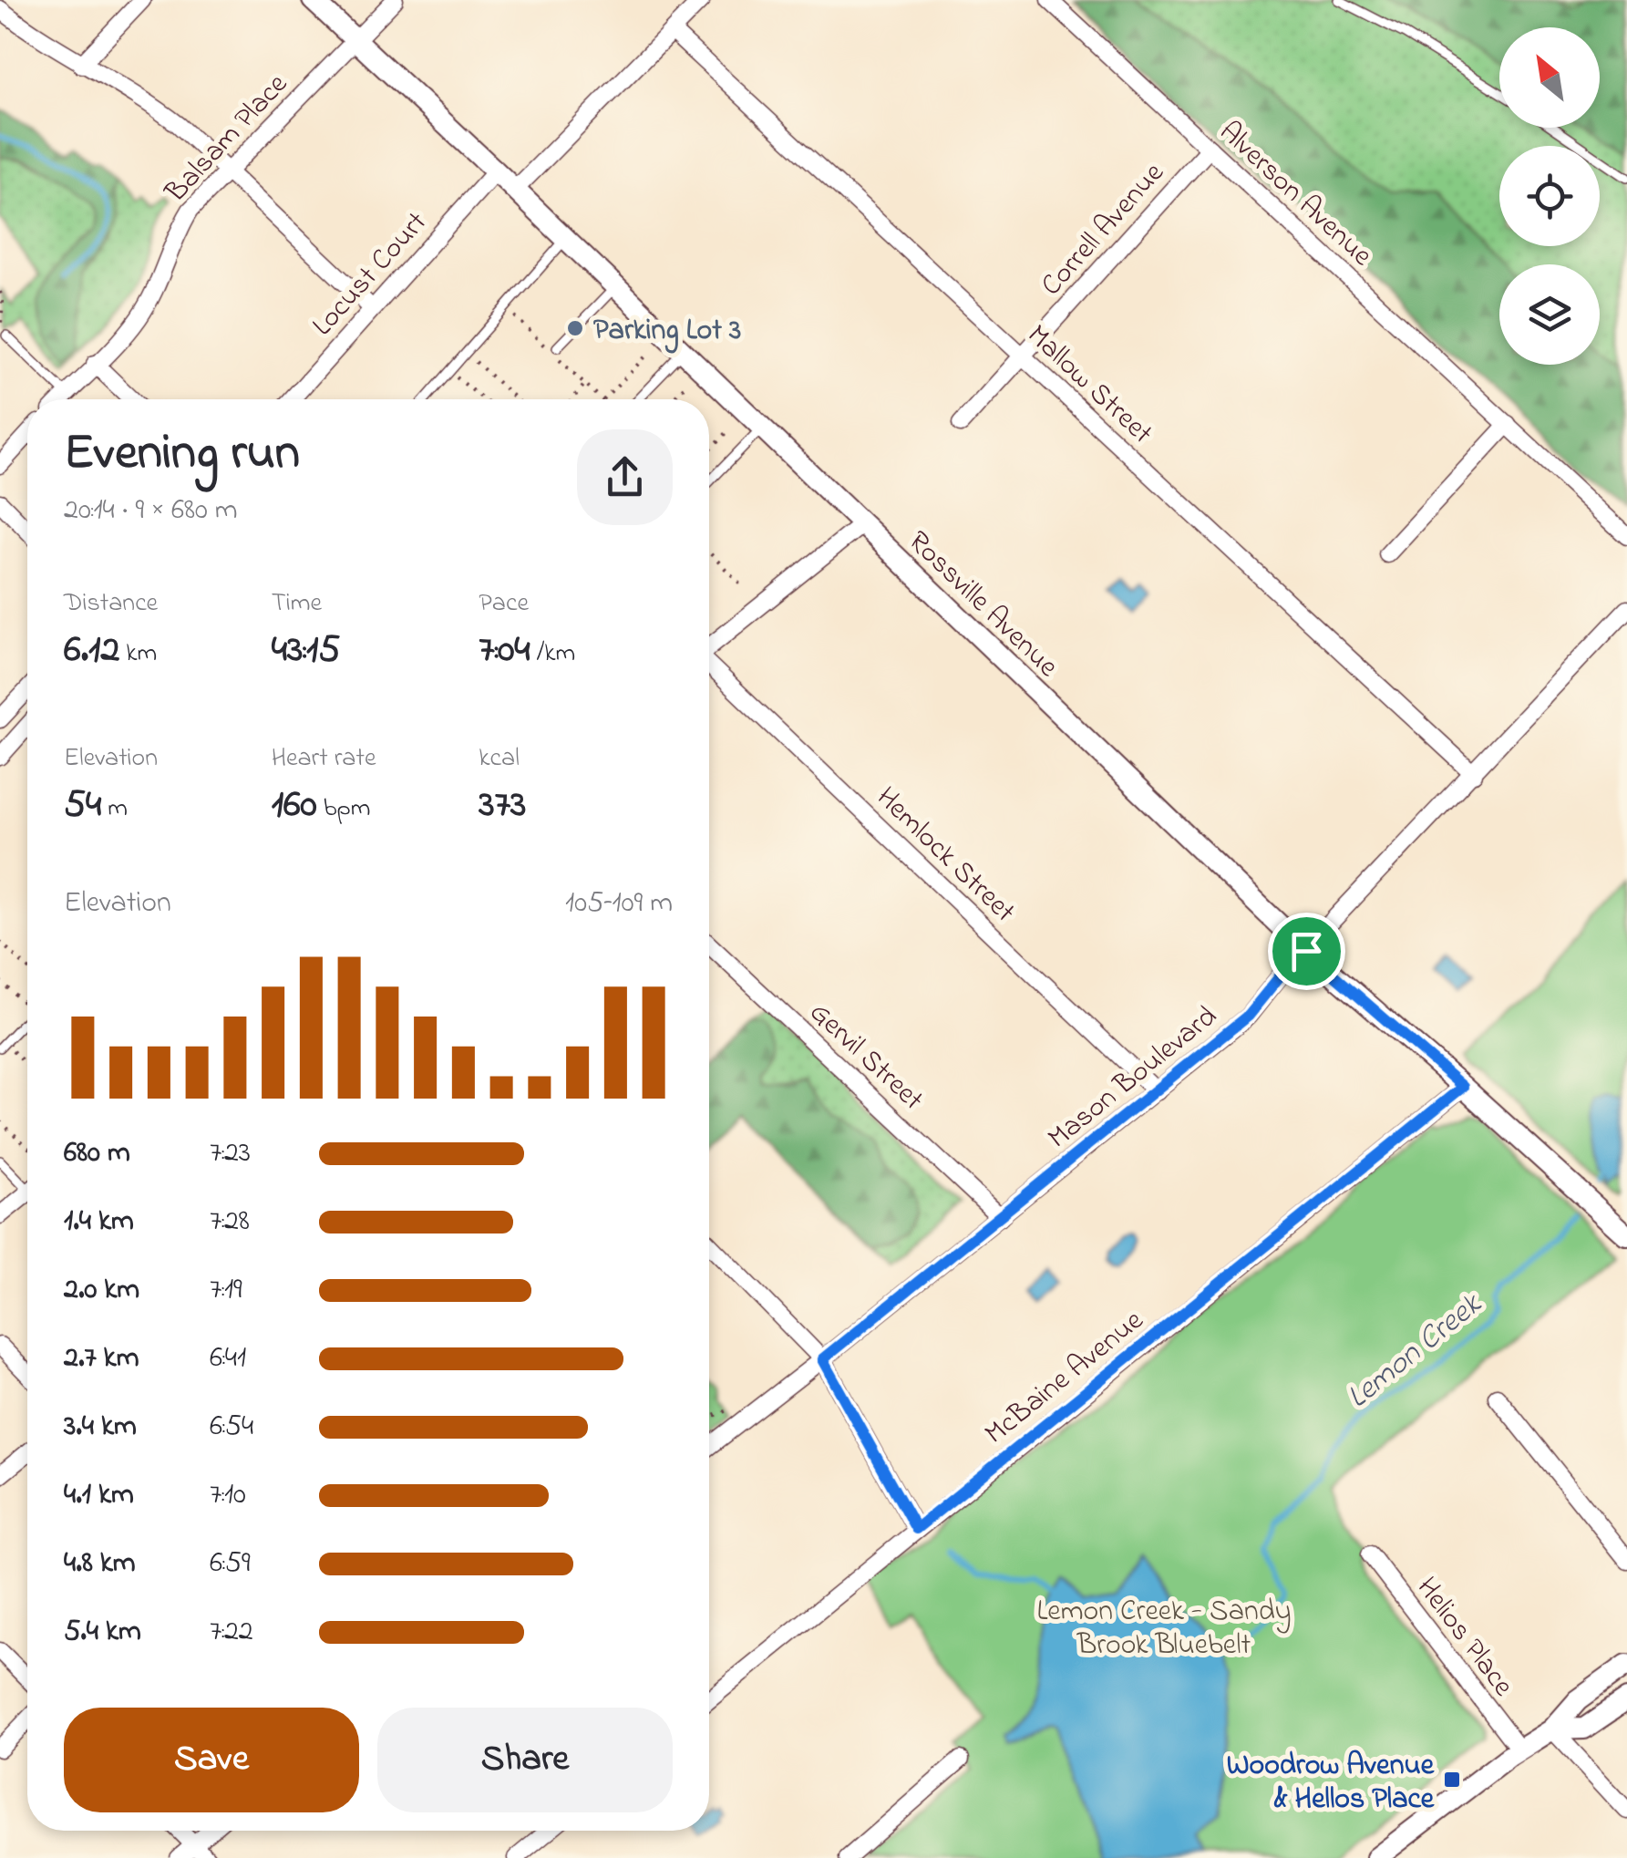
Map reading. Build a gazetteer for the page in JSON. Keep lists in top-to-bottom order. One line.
{"streets":{"street":["Balsam Place","Alverson Avenue","Correll Avenue","Locust Court","Mallow Street","Rossville Avenue","Hemlock Street","Gervil Street","Mason Boulevard","McBaine Avenue","Helios Place"]},"crossings":[["Balsam Place","Rossville Avenue"],["Alverson Avenue","Correll Avenue"],["Correll Avenue","Mallow Street"],["Locust Court","Rossville Avenue"],["Mallow Street","Mason Boulevard"],["Rossville Avenue","Mason Boulevard"],["Rossville Avenue","McBaine Avenue"],["Hemlock Street","Mason Boulevard"],["Gervil Street","Mason Boulevard"]],"water":["Lemon Creek"],"parks":["Lemon Creek - Sandy Brook Bluebelt"],"places":{"other":["Parking Lot 3"],"transit":["Woodrow Avenue & Hellos Place"]},"north":"top left","page":{"heading":["Evening run","20:14 · 9 × 680 m"],"stats":[["Distance","6.12 km"],["Time","43:15"],["Pace","7:04 /km"],["Elevation","54 m"],["Heart rate","160 bpm"],["kcal","373"]],"chart":["Elevation","105–109 m"],"list":[{"name":"680 m","note":"7:23"},{"name":"1.4 km","note":"7:28"},{"name":"2.0 km","note":"7:19"},{"name":"2.7 km","note":"6:41"},{"name":"3.4 km","note":"6:54"},{"name":"4.1 km","note":"7:10"},{"name":"4.8 km","note":"6:59"},{"name":"5.4 km","note":"7:22"}],"buttons":["Save","Share"]}}
